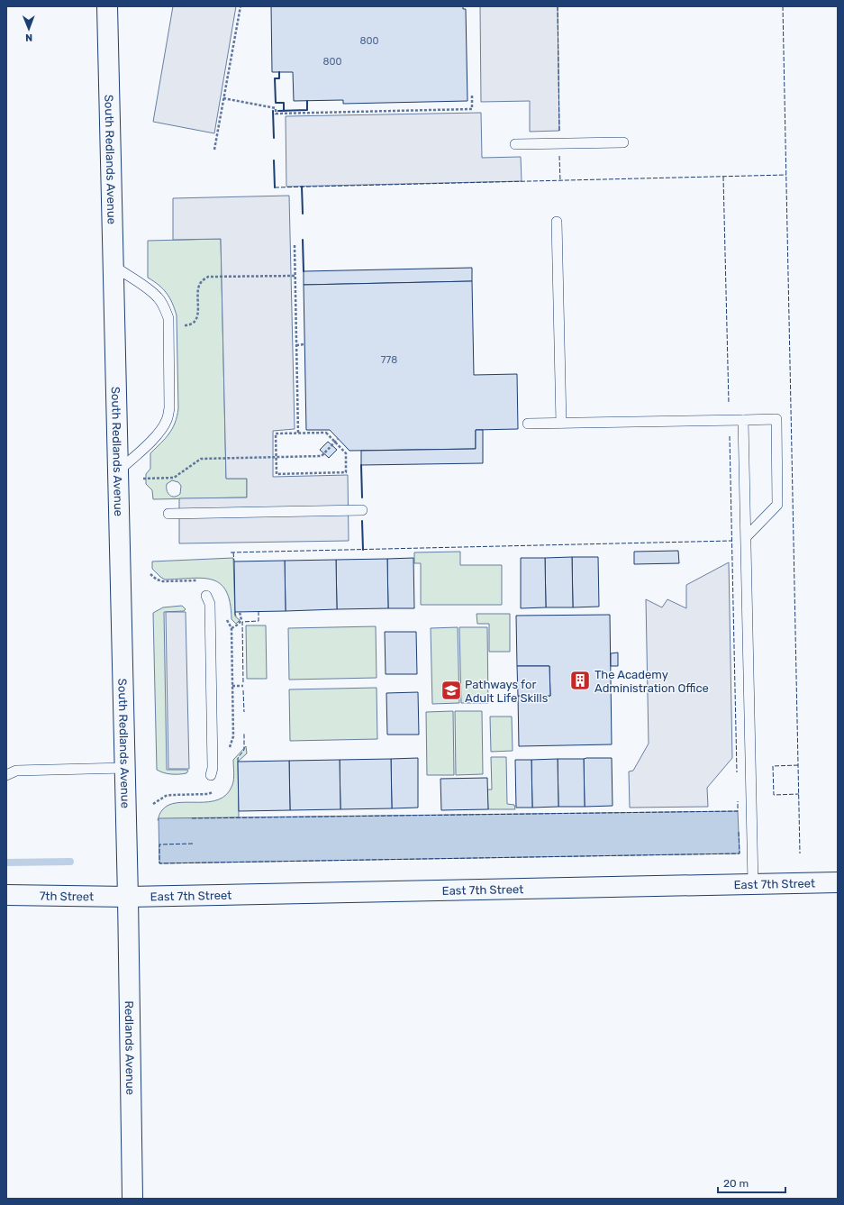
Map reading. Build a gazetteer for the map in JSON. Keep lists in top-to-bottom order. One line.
{"streets":{"street":["South Redlands Avenue","East 7th Street","7th Street","Redlands Avenue"]},"crossings":[["South Redlands Avenue","East 7th Street"],["South Redlands Avenue","7th Street"],["South Redlands Avenue","Redlands Avenue"],["East 7th Street","7th Street"],["East 7th Street","Redlands Avenue"],["7th Street","Redlands Avenue"]],"places":{"building":["The Academy Administration Office"],"school or university":["Pathways for Adult Life Skills"]},"house_numbers":["800","800","778"],"scale_bar":"20 m","north":"bottom"}
